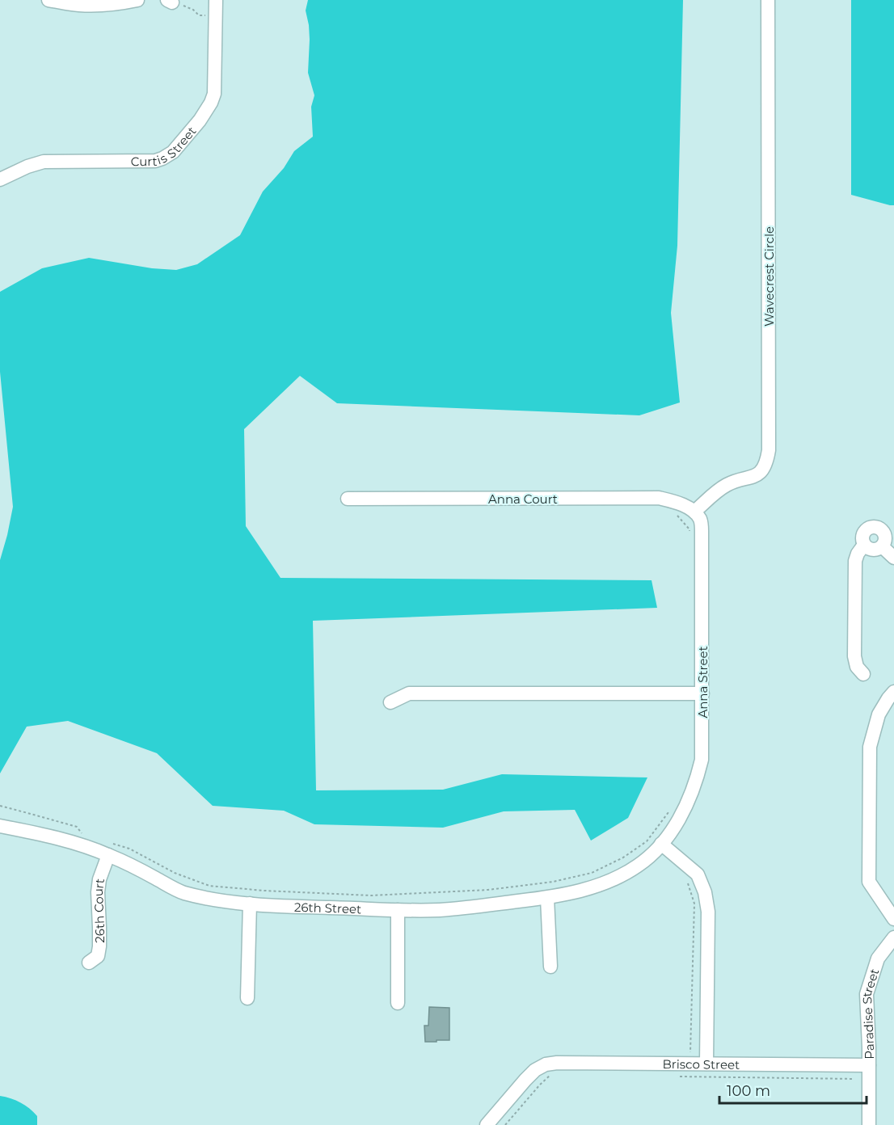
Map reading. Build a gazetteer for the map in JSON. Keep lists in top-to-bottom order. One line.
{"streets":{"street":["Curtis Street","Wavecrest Circle","Anna Court","Anna Street","26th Street","26th Court","Paradise Street","Brisco Street"]},"crossings":[["Wavecrest Circle","Anna Court"],["Wavecrest Circle","Anna Street"],["Anna Court","Anna Street"],["Anna Street","26th Street"],["26th Street","26th Court"],["Paradise Street","Brisco Street"]],"scale_bar":"100 m"}
